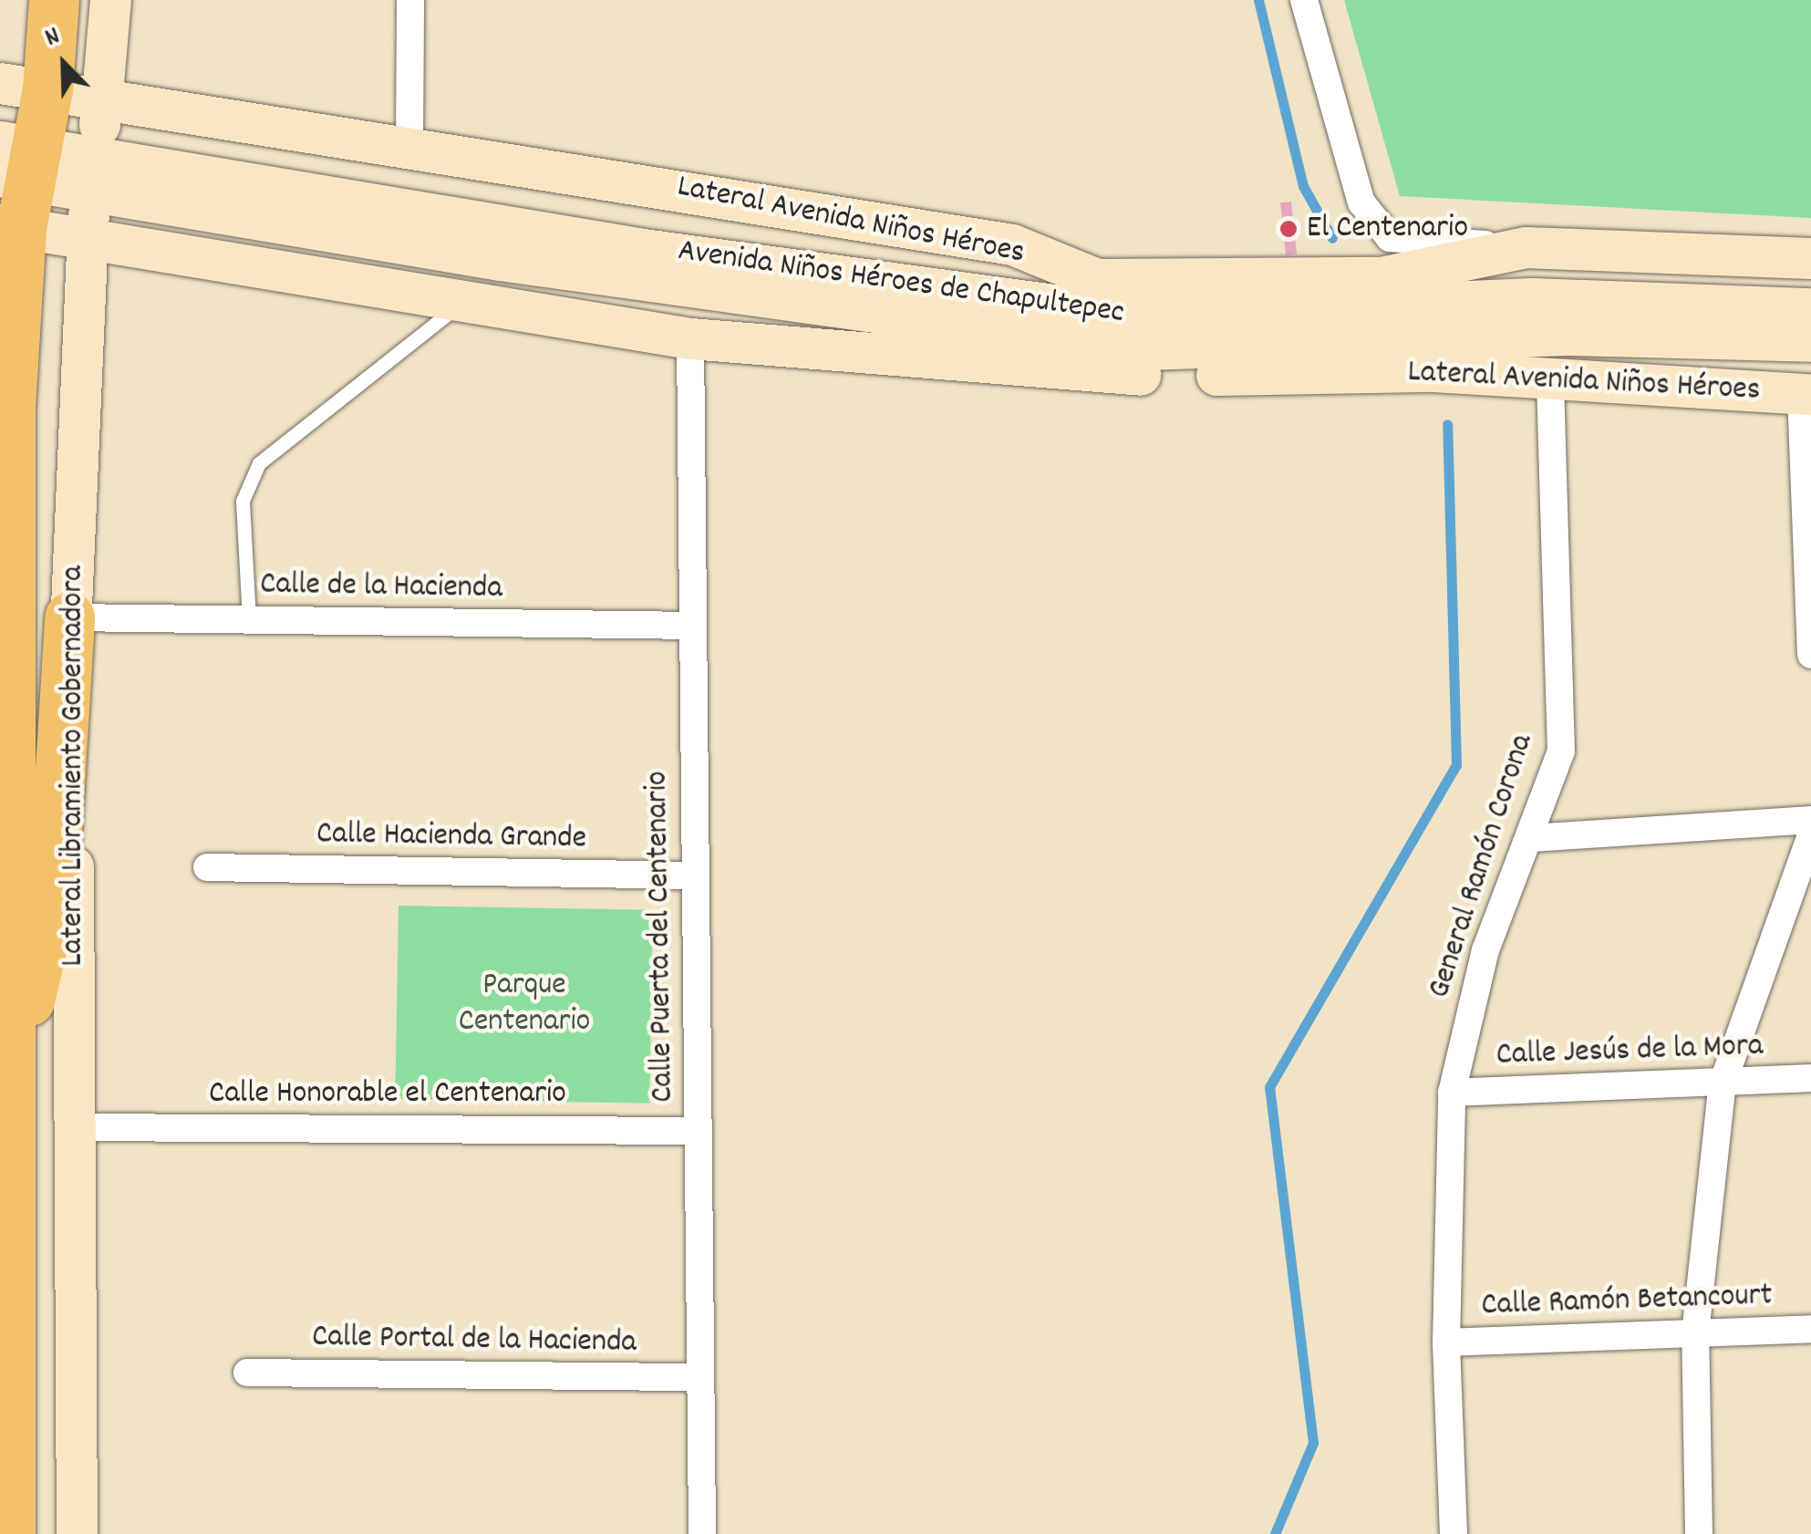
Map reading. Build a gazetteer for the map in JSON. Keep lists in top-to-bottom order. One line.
{"streets":{"street":["Lateral Avenida Niños Héroes","Avenida Niños Héroes de Chapultepec","Calle de la Hacienda","Lateral Libramiento Gobernadora","Calle Hacienda Grande","General Ramón Corona","Calle Puerta del Centenario","Calle Jesús de la Mora","Calle Honorable el Centenario","Calle Ramón Betancourt","Calle Portal de la Hacienda"]},"crossings":[["Lateral Avenida Niños Héroes","Lateral Libramiento Gobernadora"],["Lateral Avenida Niños Héroes","General Ramón Corona"],["Lateral Avenida Niños Héroes","Calle Puerta del Centenario"],["Avenida Niños Héroes de Chapultepec","Lateral Libramiento Gobernadora"],["Calle de la Hacienda","Lateral Libramiento Gobernadora"],["Calle de la Hacienda","Calle Puerta del Centenario"],["Lateral Libramiento Gobernadora","Calle Honorable el Centenario"],["Calle Hacienda Grande","Calle Puerta del Centenario"],["General Ramón Corona","Calle Jesús de la Mora"],["General Ramón Corona","Calle Ramón Betancourt"],["Calle Puerta del Centenario","Calle Honorable el Centenario"],["Calle Puerta del Centenario","Calle Portal de la Hacienda"]],"parks":["Parque Centenario"],"places":["El Centenario"],"north":"top left"}
